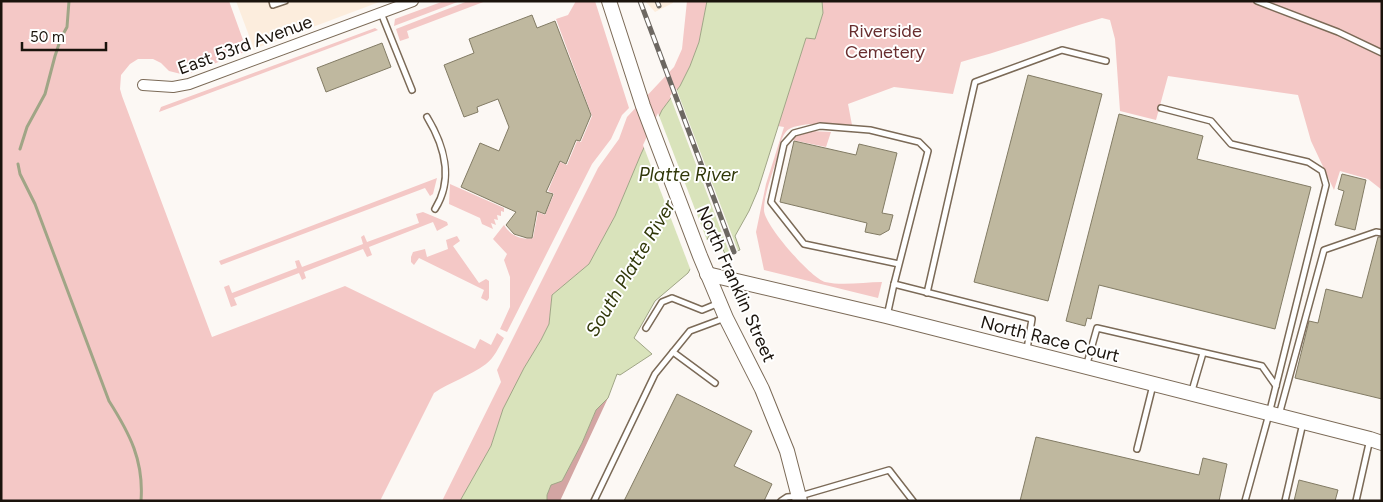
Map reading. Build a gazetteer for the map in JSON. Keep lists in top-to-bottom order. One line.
{"streets":{"street":["East 53rd Avenue","North Franklin Street","North Race Court"]},"crossings":[["North Franklin Street","North Race Court"]],"water":["Platte River","South Platte River"],"parks":["Riverside Cemetery"],"scale_bar":"50 m"}
